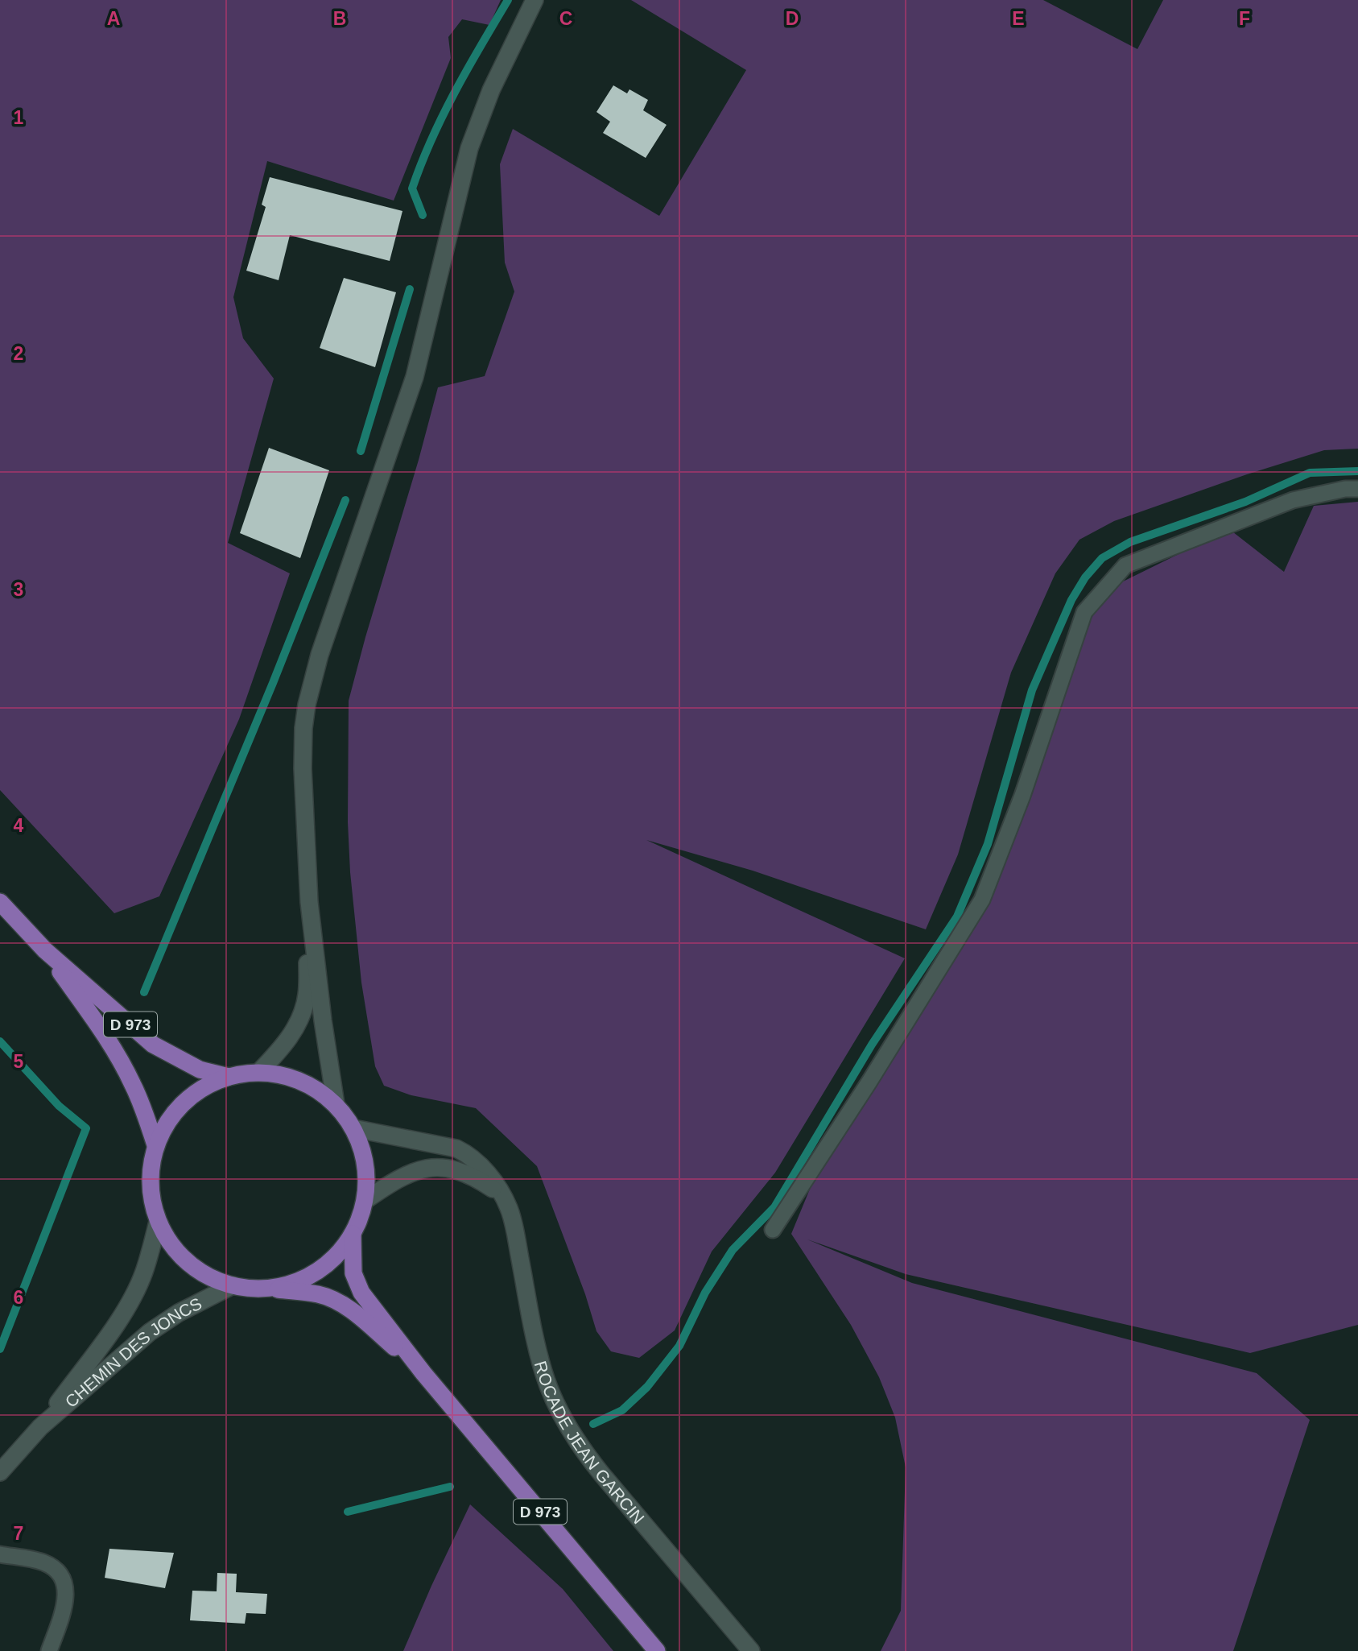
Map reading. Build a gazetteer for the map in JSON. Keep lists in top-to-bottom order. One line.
{"streets":{"main road":["D 973"],"street":["CHEMIN DES JONCS","ROCADE JEAN GARCIN"]},"grid":{"columns":["A","B","C","D","E","F"],"rows":["1","2","3","4","5","6","7"]}}
